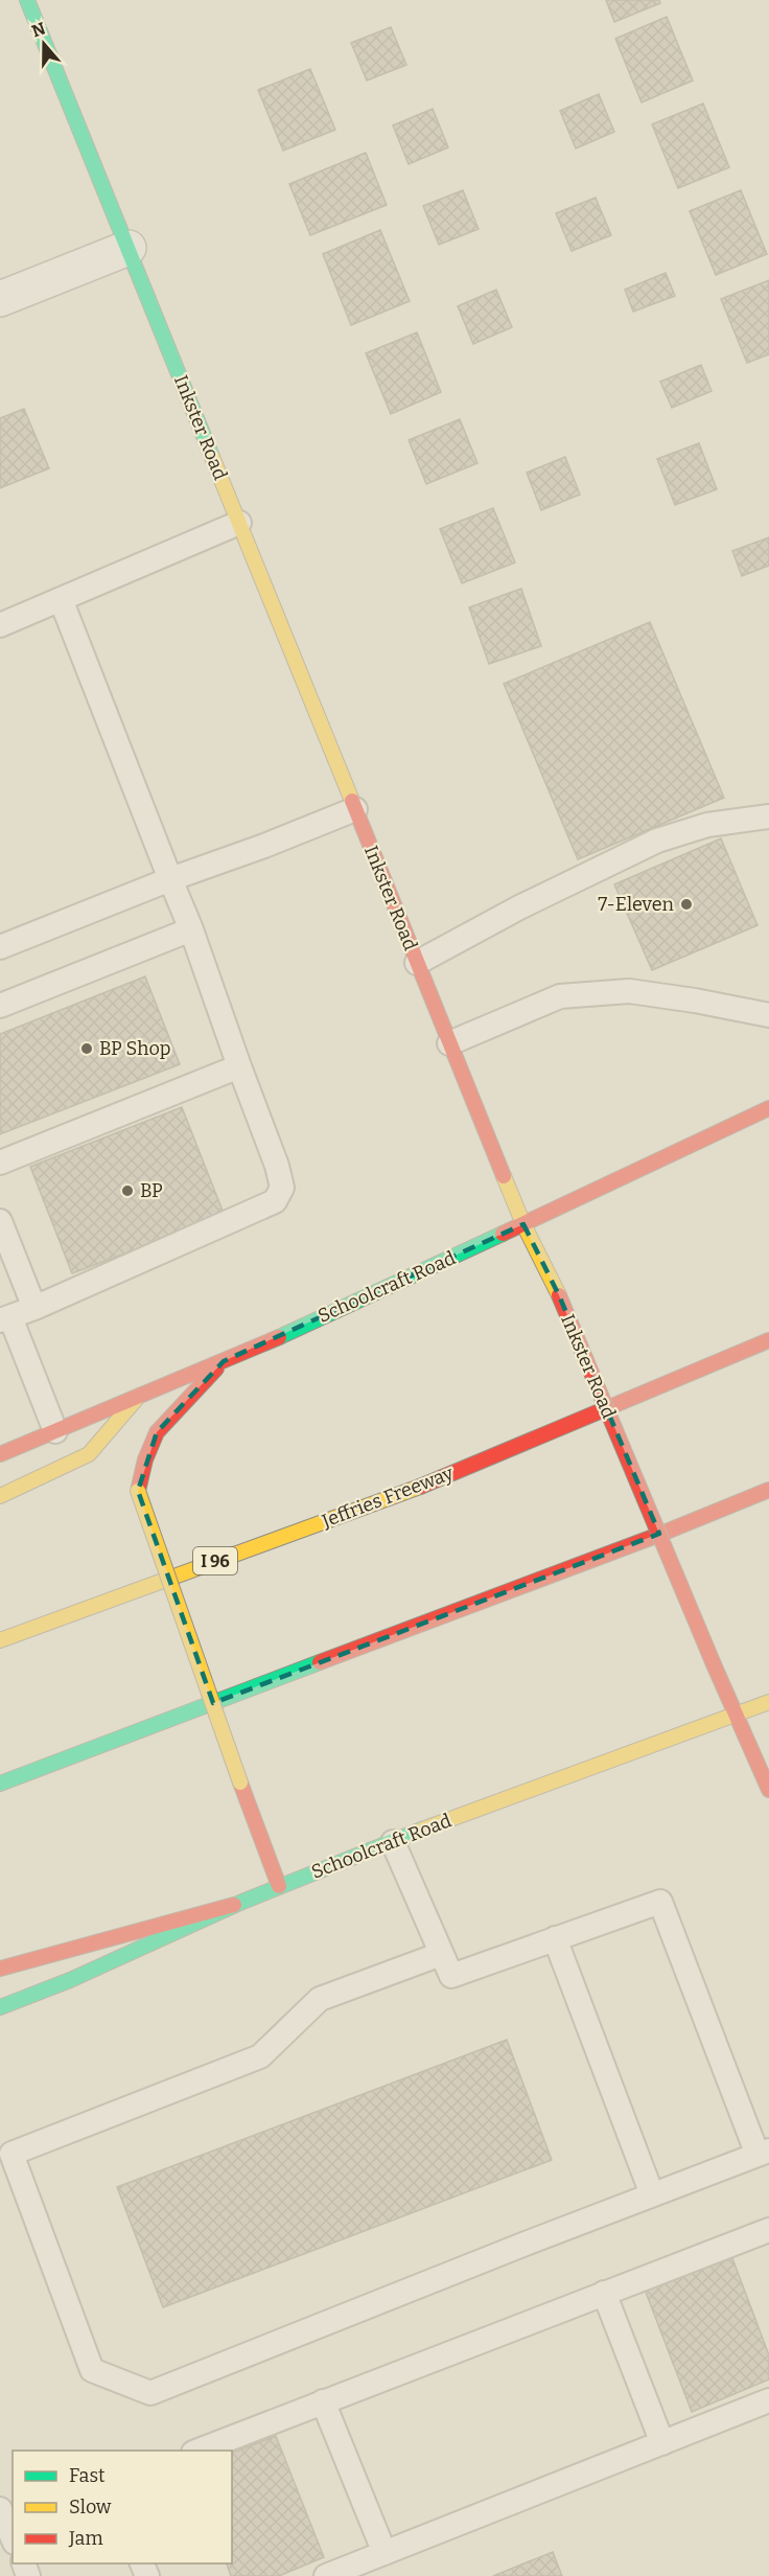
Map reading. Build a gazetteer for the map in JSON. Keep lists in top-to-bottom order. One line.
{"streets":{"main road":["Inkster Road","Schoolcraft Road","Jeffries Freeway","I 96"]},"crossings":[["Inkster Road","Schoolcraft Road"]],"places":["7-Eleven","BP Shop","BP"],"legend":["Fast","Slow","Jam"],"north":"top"}
